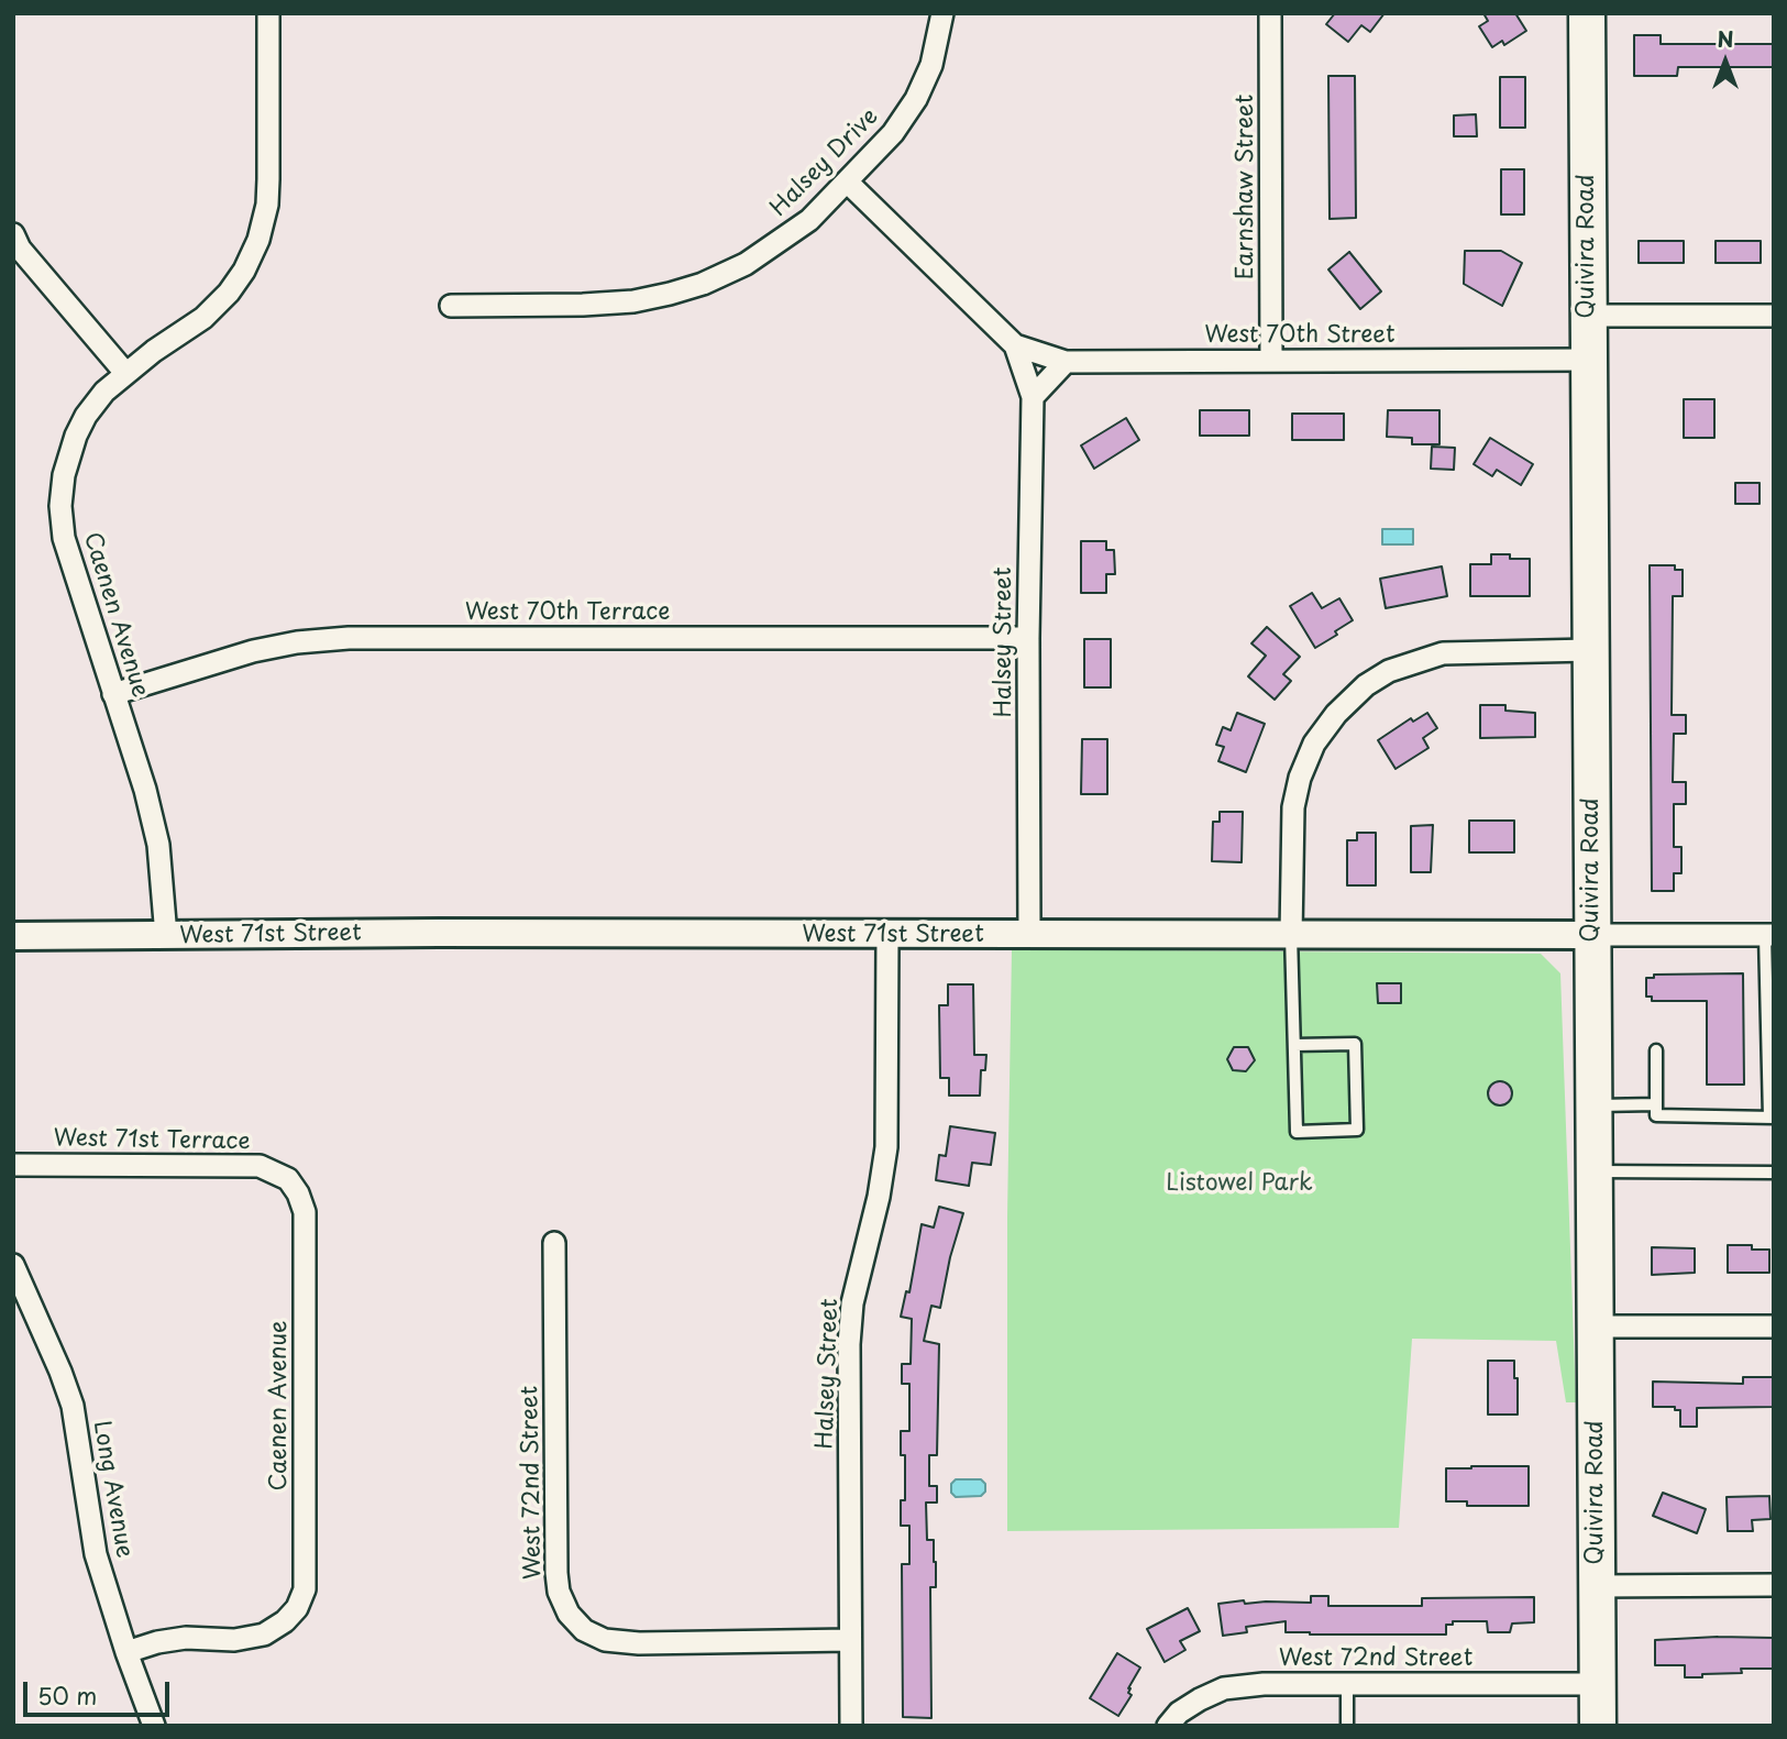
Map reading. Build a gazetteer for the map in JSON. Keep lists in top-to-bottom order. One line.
{"streets":{"main road":["Quivira Road"],"street":["Halsey Drive","Earnshaw Street","West 70th Street","West 70th Terrace","Caenen Avenue","Halsey Street","West 71st Street","West 71st Terrace","West 72nd Street","Long Avenue"]},"crossings":[["Halsey Drive","West 70th Street"],["Earnshaw Street","West 70th Street"],["Quivira Road","West 70th Street"],["Quivira Road","West 71st Street"],["Quivira Road","West 72nd Street"],["West 70th Street","Halsey Street"],["West 70th Terrace","Caenen Avenue"],["West 70th Terrace","Halsey Street"],["Caenen Avenue","West 71st Street"],["Caenen Avenue","West 71st Terrace"],["Caenen Avenue","Long Avenue"],["Halsey Street","West 71st Street"],["Halsey Street","West 72nd Street"]],"parks":["Listowel Park"],"scale_bar":"50 m","north":"top"}
